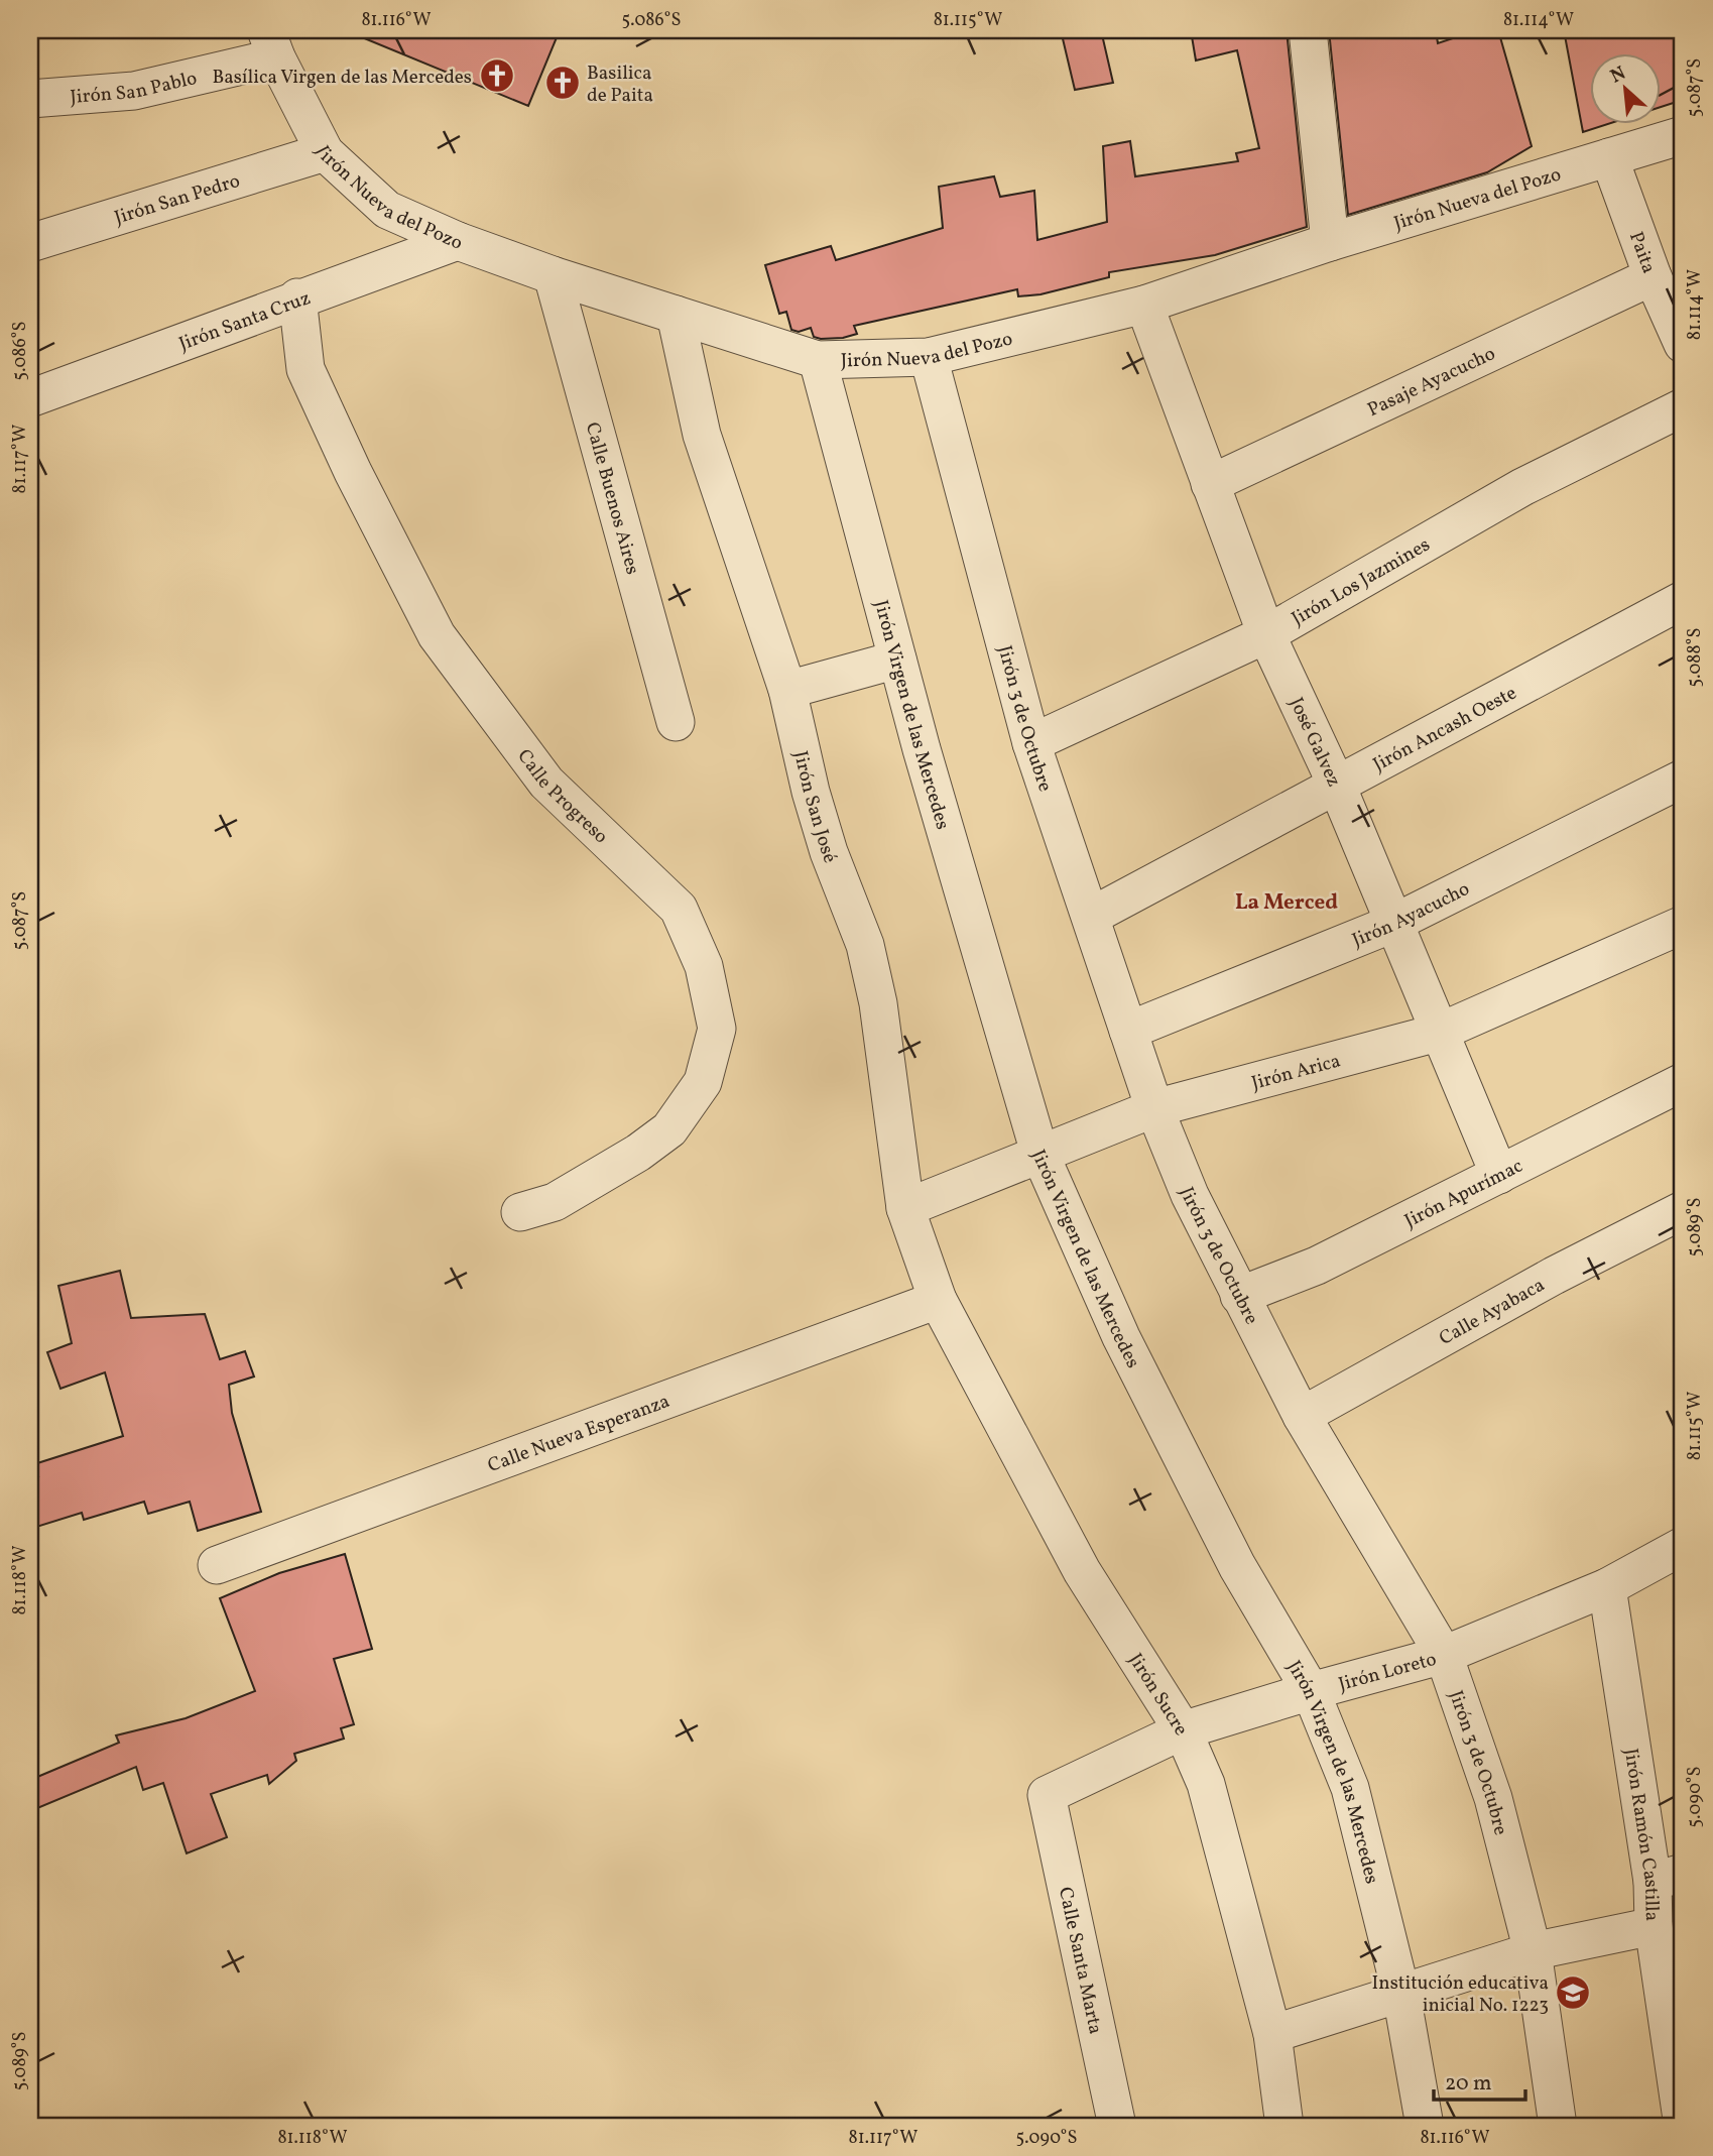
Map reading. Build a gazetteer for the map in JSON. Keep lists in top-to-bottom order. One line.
{"streets":{"street":["Jirón San Pablo","Jirón Nueva del Pozo","Jirón San Pedro","Paita","Jirón Santa Cruz","Pasaje Ayacucho","Calle Buenos Aires","Jirón Los Jazmines","Jirón Virgen de las Mercedes","Jirón 3 de Octubre","Jirón Ancash Oeste","José Galvez","Calle Progreso","Jirón San José","Jirón Ayacucho","Jirón Arica","Jirón Apurímac","Calle Ayabaca","Calle Nueva Esperanza","Jirón Loreto","Jirón Sucre","Jirón Ramón Castilla","Calle Santa Marta"]},"crossings":[["Jirón San Pablo","Jirón Nueva del Pozo"],["Jirón Nueva del Pozo","Jirón San Pedro"],["Jirón Nueva del Pozo","Paita"],["Jirón Nueva del Pozo","Jirón Santa Cruz"],["Jirón Nueva del Pozo","Calle Buenos Aires"],["Jirón Nueva del Pozo","Jirón Virgen de las Mercedes"],["Jirón Nueva del Pozo","Jirón 3 de Octubre"],["Jirón Nueva del Pozo","José Galvez"],["Jirón Nueva del Pozo","Jirón San José"],["Paita","Pasaje Ayacucho"],["Jirón Santa Cruz","Calle Progreso"],["Pasaje Ayacucho","José Galvez"],["Jirón Los Jazmines","Jirón 3 de Octubre"],["Jirón Los Jazmines","José Galvez"],["Jirón Virgen de las Mercedes","Jirón Arica"],["Jirón Virgen de las Mercedes","Jirón Loreto"],["Jirón 3 de Octubre","Jirón Ancash Oeste"],["Jirón 3 de Octubre","Jirón Ayacucho"],["Jirón 3 de Octubre","Jirón Arica"],["Jirón 3 de Octubre","Jirón Apurímac"],["Jirón 3 de Octubre","Calle Ayabaca"],["Jirón 3 de Octubre","Jirón Loreto"],["Jirón Ancash Oeste","José Galvez"],["José Galvez","Jirón Ayacucho"],["José Galvez","Jirón Arica"],["José Galvez","Jirón Apurímac"],["Jirón San José","Jirón Arica"],["Jirón San José","Calle Nueva Esperanza"],["Jirón San José","Jirón Sucre"],["Calle Nueva Esperanza","Jirón Sucre"],["Jirón Loreto","Jirón Sucre"],["Jirón Loreto","Jirón Ramón Castilla"],["Jirón Loreto","Calle Santa Marta"]],"districts":["La Merced"],"places":{"church":["Basílica Virgen de las Mercedes","Basilica de Paita"],"school or university":["Institución educativa inicial No. 1223"]},"scale_bar":"20 m","north":"top left","coordinates":["81.116°W","5.086°S","81.115°W","81.114°W","5.087°S","81.117°W","5.088°S","5.089°S","81.118°W","5.090°S"]}
